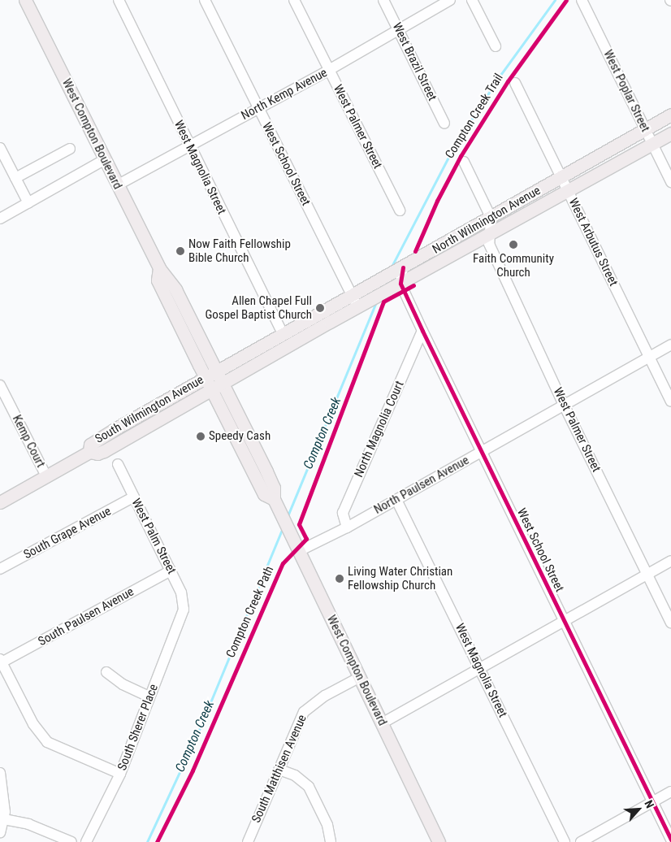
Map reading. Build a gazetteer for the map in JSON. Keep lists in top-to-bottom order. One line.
{"streets":{"main road":["West Compton Boulevard","North Wilmington Avenue","South Wilmington Avenue"],"street":["West Brazil Street","West Poplar Street","North Kemp Avenue","West Palmer Street","West School Street","West Magnolia Street","West Arbutus Street","North Magnolia Court","Kemp Court","North Paulsen Avenue","South Grape Avenue","West Palm Street","South Paulsen Avenue","South Sherer Place","South Matthisen Avenue"],"cycle path":["Compton Creek Trail","Compton Creek Path"]},"crossings":[["West Brazil Street","North Kemp Avenue"],["West Poplar Street","North Wilmington Avenue"],["North Kemp Avenue","West Palmer Street"],["North Kemp Avenue","West Compton Boulevard"],["North Kemp Avenue","West School Street"],["North Kemp Avenue","West Magnolia Street"],["West Palmer Street","North Wilmington Avenue"],["West Palmer Street","North Paulsen Avenue"],["West Compton Boulevard","North Wilmington Avenue"],["West Compton Boulevard","South Wilmington Avenue"],["West Compton Boulevard","North Paulsen Avenue"],["West Compton Boulevard","South Matthisen Avenue"],["West School Street","North Wilmington Avenue"],["West School Street","North Magnolia Court"],["West School Street","North Paulsen Avenue"],["West Magnolia Street","North Wilmington Avenue"],["West Magnolia Street","North Paulsen Avenue"],["North Wilmington Avenue","West Arbutus Street"],["North Wilmington Avenue","South Wilmington Avenue"],["West Arbutus Street","North Paulsen Avenue"],["South Wilmington Avenue","Kemp Court"],["North Magnolia Court","North Paulsen Avenue"],["South Grape Avenue","West Palm Street"],["West Palm Street","South Paulsen Avenue"],["West Palm Street","South Sherer Place"]],"water":["Compton Creek"],"places":["Faith Community Church","Now Faith Fellowship Bible Church","Allen Chapel Full Gospel Baptist Church","Speedy Cash","Living Water Christian Fellowship Church"],"north":"top right"}
